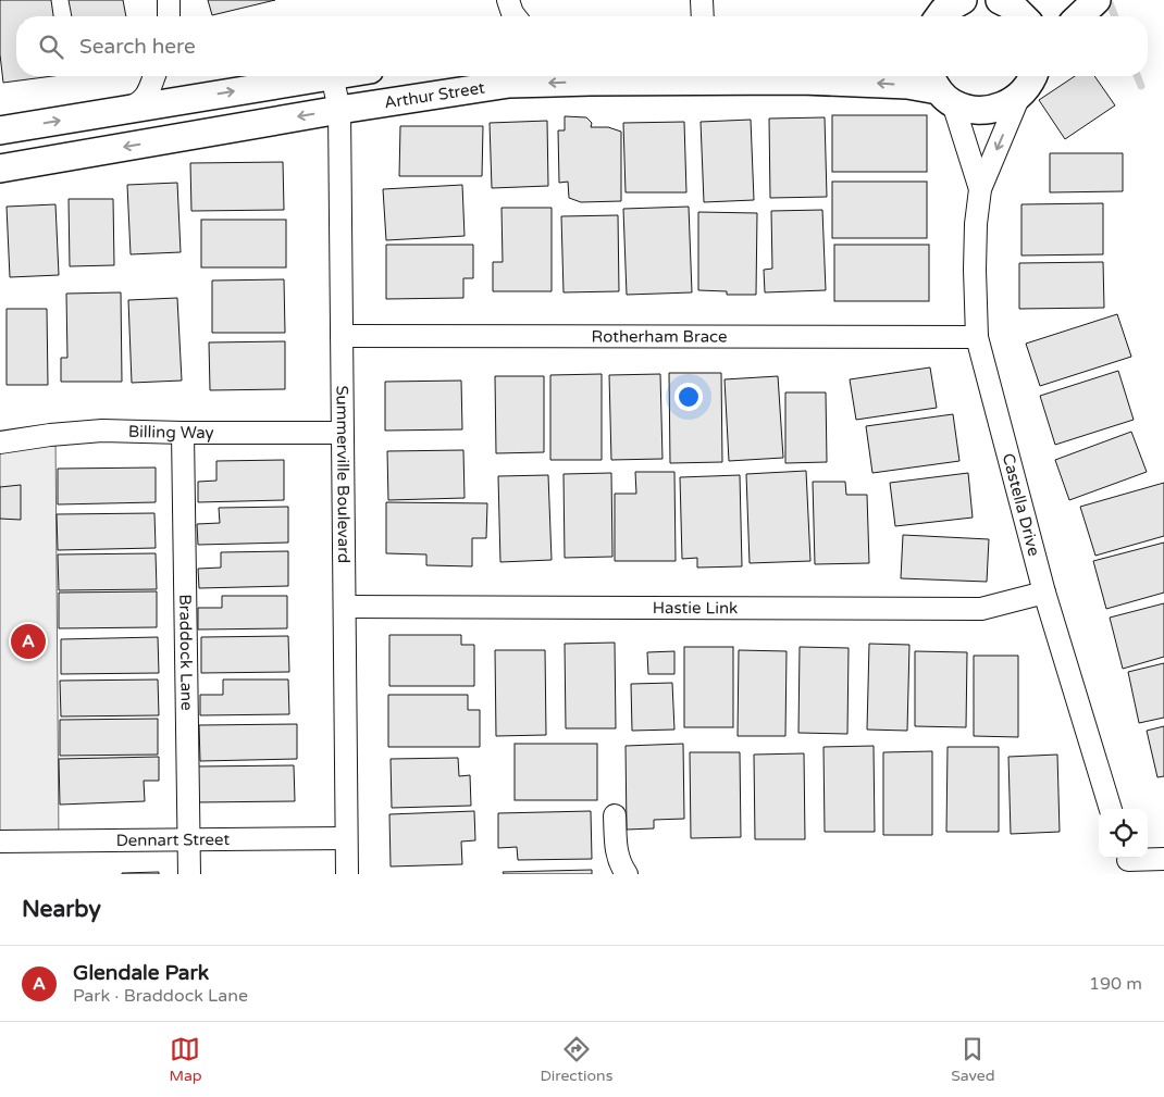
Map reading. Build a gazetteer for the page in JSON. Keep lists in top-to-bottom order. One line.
{"streets":{"street":["Arthur Street","Rotherham Brace","Billing Way","Summerville Boulevard","Castella Drive","Hastie Link","Braddock Lane","Dennart Street"]},"crossings":[["Arthur Street","Summerville Boulevard"],["Arthur Street","Castella Drive"],["Rotherham Brace","Summerville Boulevard"],["Rotherham Brace","Castella Drive"],["Billing Way","Summerville Boulevard"],["Billing Way","Braddock Lane"],["Summerville Boulevard","Hastie Link"],["Summerville Boulevard","Dennart Street"],["Castella Drive","Hastie Link"],["Braddock Lane","Dennart Street"]],"page":{"search":"Search here","pins":"A","heading":"Nearby","list":[{"mark":"A","name":"Glendale Park","note":"Park · Braddock Lane","value":"190 m"}],"nav":["Map","Directions","Saved"]}}
